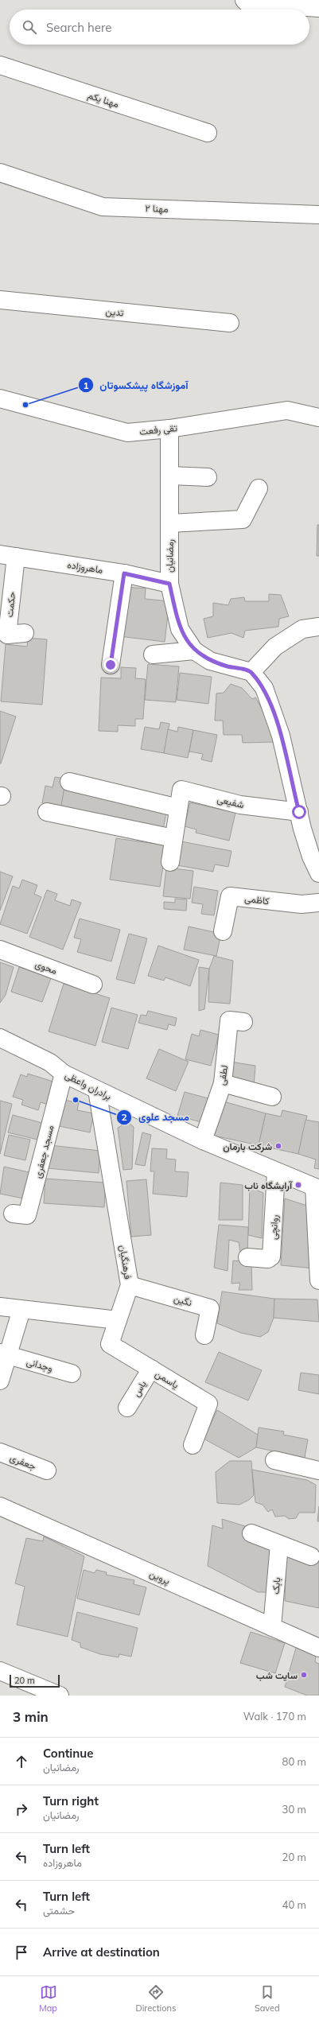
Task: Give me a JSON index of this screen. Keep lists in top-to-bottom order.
{
  "streets": {
    "street": [
      "مهنا یکم",
      "مهنا ۲",
      "تدین",
      "تقی رفعت",
      "رمضانیان",
      "ماهروزاده",
      "حکمت",
      "شفیعی",
      "کاظمی",
      "محوی",
      "لطفی",
      "برادران واعظی",
      "مسجد جعفری",
      "روانچی",
      "فرهنگیان",
      "نگین",
      "وجدانی",
      "یاسمن",
      "یاس",
      "جعفری",
      "پروین",
      "بابک"
    ]
  },
  "crossings": [
    ["تقی رفعت", "رمضانیان"],
    ["رمضانیان", "ماهروزاده"],
    ["ماهروزاده", "حکمت"],
    ["لطفی", "برادران واعظی"],
    ["برادران واعظی", "مسجد جعفری"],
    ["برادران واعظی", "روانچی"],
    ["برادران واعظی", "فرهنگیان"],
    ["فرهنگیان", "نگین"],
    ["فرهنگیان", "یاسمن"],
    ["یاسمن", "یاس"],
    ["پروین", "بابک"]
  ],
  "places": [
    "آموزشگاه پیشکسوتان",
    "مسجد علوی",
    "شرکت بارمان",
    "آرایشگاه ناب",
    "سایت شب"
  ],
  "scale_bar": "20 m",
  "page": {
    "search": "Search here",
    "scale": "20 m",
    "heading": ["3 min", "Walk · 170 m"],
    "list": [
      ["Continue", "رمضانیان", "80 m"],
      ["Turn right", "رمضانیان", "30 m"],
      ["Turn left", "ماهروزاده", "20 m"],
      ["Turn left", "حشمتی", "40 m"],
      "Arrive at destination"
    ],
    "nav": ["Map", "Directions", "Saved"]
  }
}
